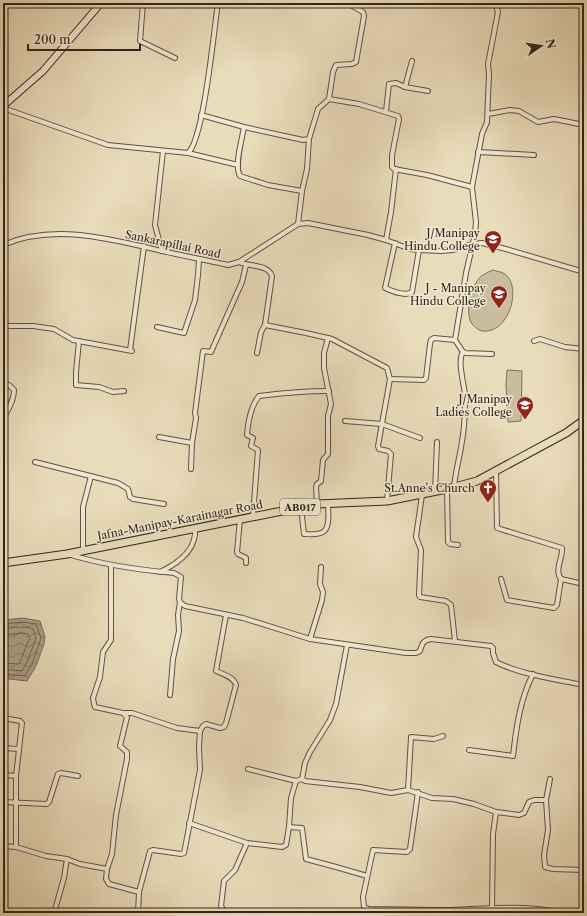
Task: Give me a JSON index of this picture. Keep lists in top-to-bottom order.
{
  "streets": {
    "main road": ["AB017", "Jafna-Manipay-Karainagar Road"],
    "street": ["Sankarapillai Road"]
  },
  "places": {
    "school or university": ["J/Manipay Hindu College", "J - Manipay Hindu College", "J/Manipay Ladies College"],
    "church": ["St.Anne's Church"]
  },
  "scale_bar": "200 m",
  "north": "right"
}
